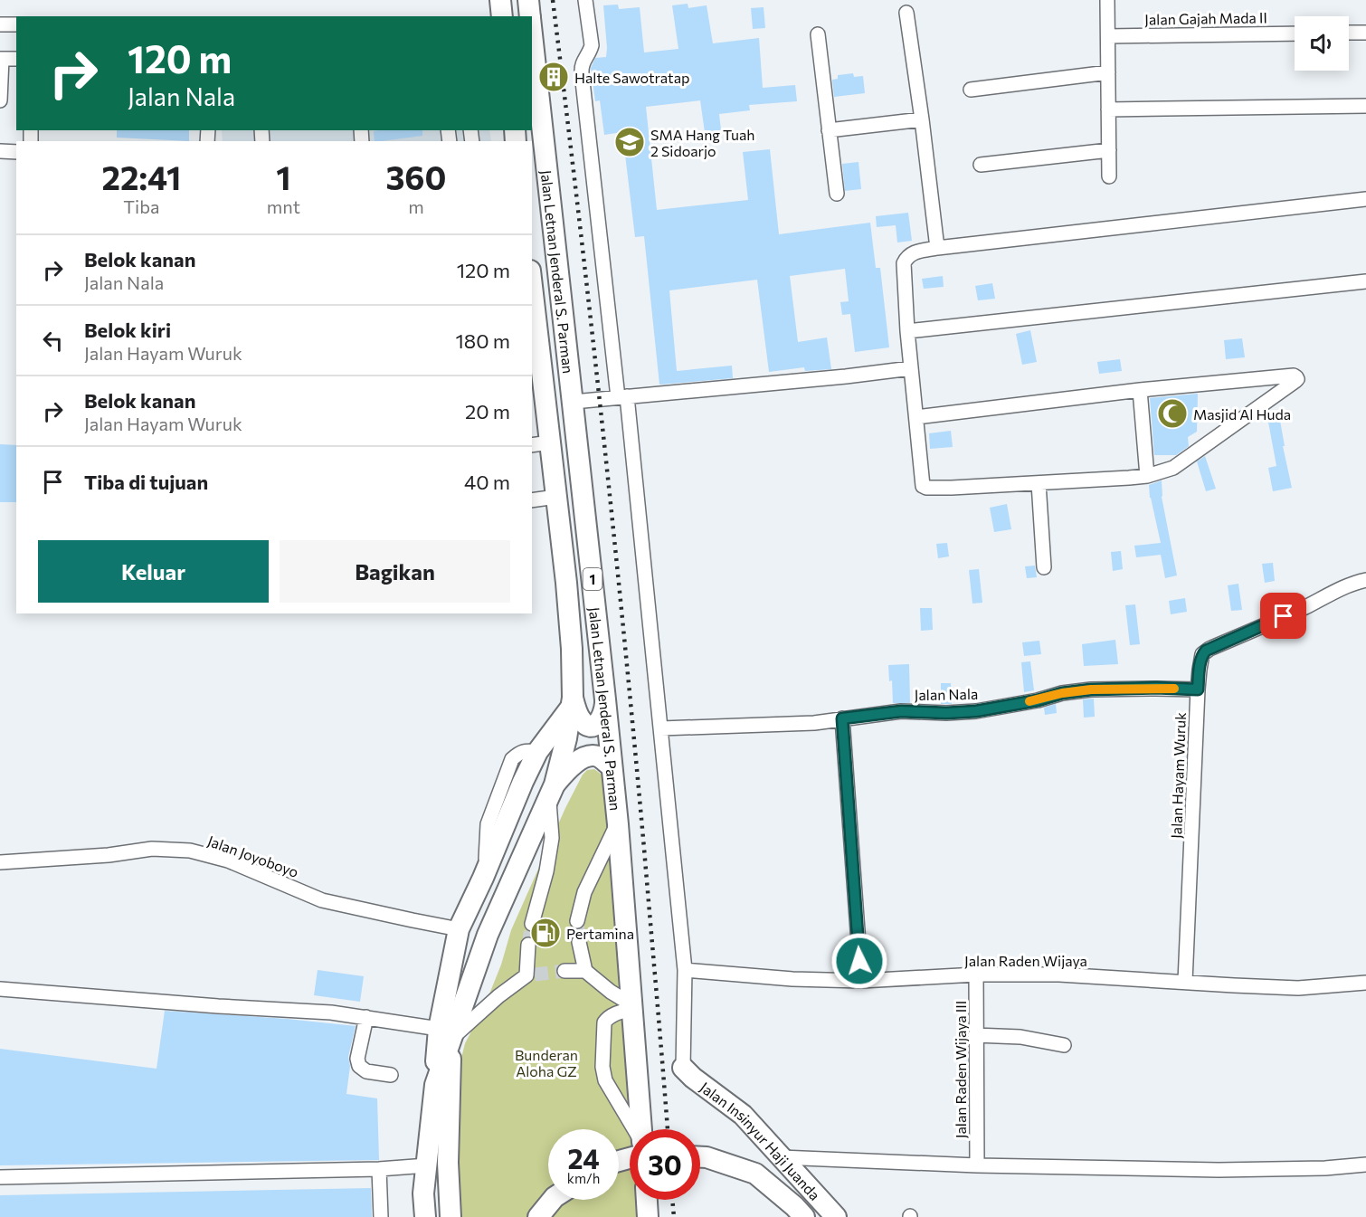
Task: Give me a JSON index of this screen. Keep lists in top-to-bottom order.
{
  "streets": {
    "highway": ["Jalan Letnan Jenderal S. Parman", "1", "Jalan Insinyur Haji Juanda"],
    "street": [
      "Jalan Gajah Mada II",
      "Jalan Nala",
      "Jalan Hayam Wuruk",
      "Jalan Joyoboyo",
      "Jalan Raden Wijaya",
      "Jalan Raden Wijaya III"
    ]
  },
  "crossings": [
    ["Jalan Nala", "Jalan Hayam Wuruk"],
    ["Jalan Hayam Wuruk", "Jalan Raden Wijaya"],
    ["Jalan Raden Wijaya", "Jalan Raden Wijaya III"]
  ],
  "parks": ["Bunderan Aloha GZ"],
  "places": {
    "building": ["Halte Sawotratap"],
    "school or university": ["SMA Hang Tuah 2 Sidoarjo"],
    "mosque": ["Masjid Al Huda"],
    "fuel station": ["Pertamina"]
  },
  "page": {
    "turn": ["120 m", "Jalan Nala"],
    "eta": [
      "22:41",
      "Tiba",
      "1",
      "mnt",
      "360",
      "m"
    ],
    "list": [
      {
        "name": "Belok kanan",
        "note": "Jalan Nala",
        "value": "120 m"
      },
      {
        "name": "Belok kiri",
        "note": "Jalan Hayam Wuruk",
        "value": "180 m"
      },
      {
        "name": "Belok kanan",
        "note": "Jalan Hayam Wuruk",
        "value": "20 m"
      },
      {
        "name": "Tiba di tujuan",
        "value": "40 m"
      }
    ],
    "buttons": ["Keluar", "Bagikan"],
    "speed": "24 km/h",
    "limit": "30"
  }
}
